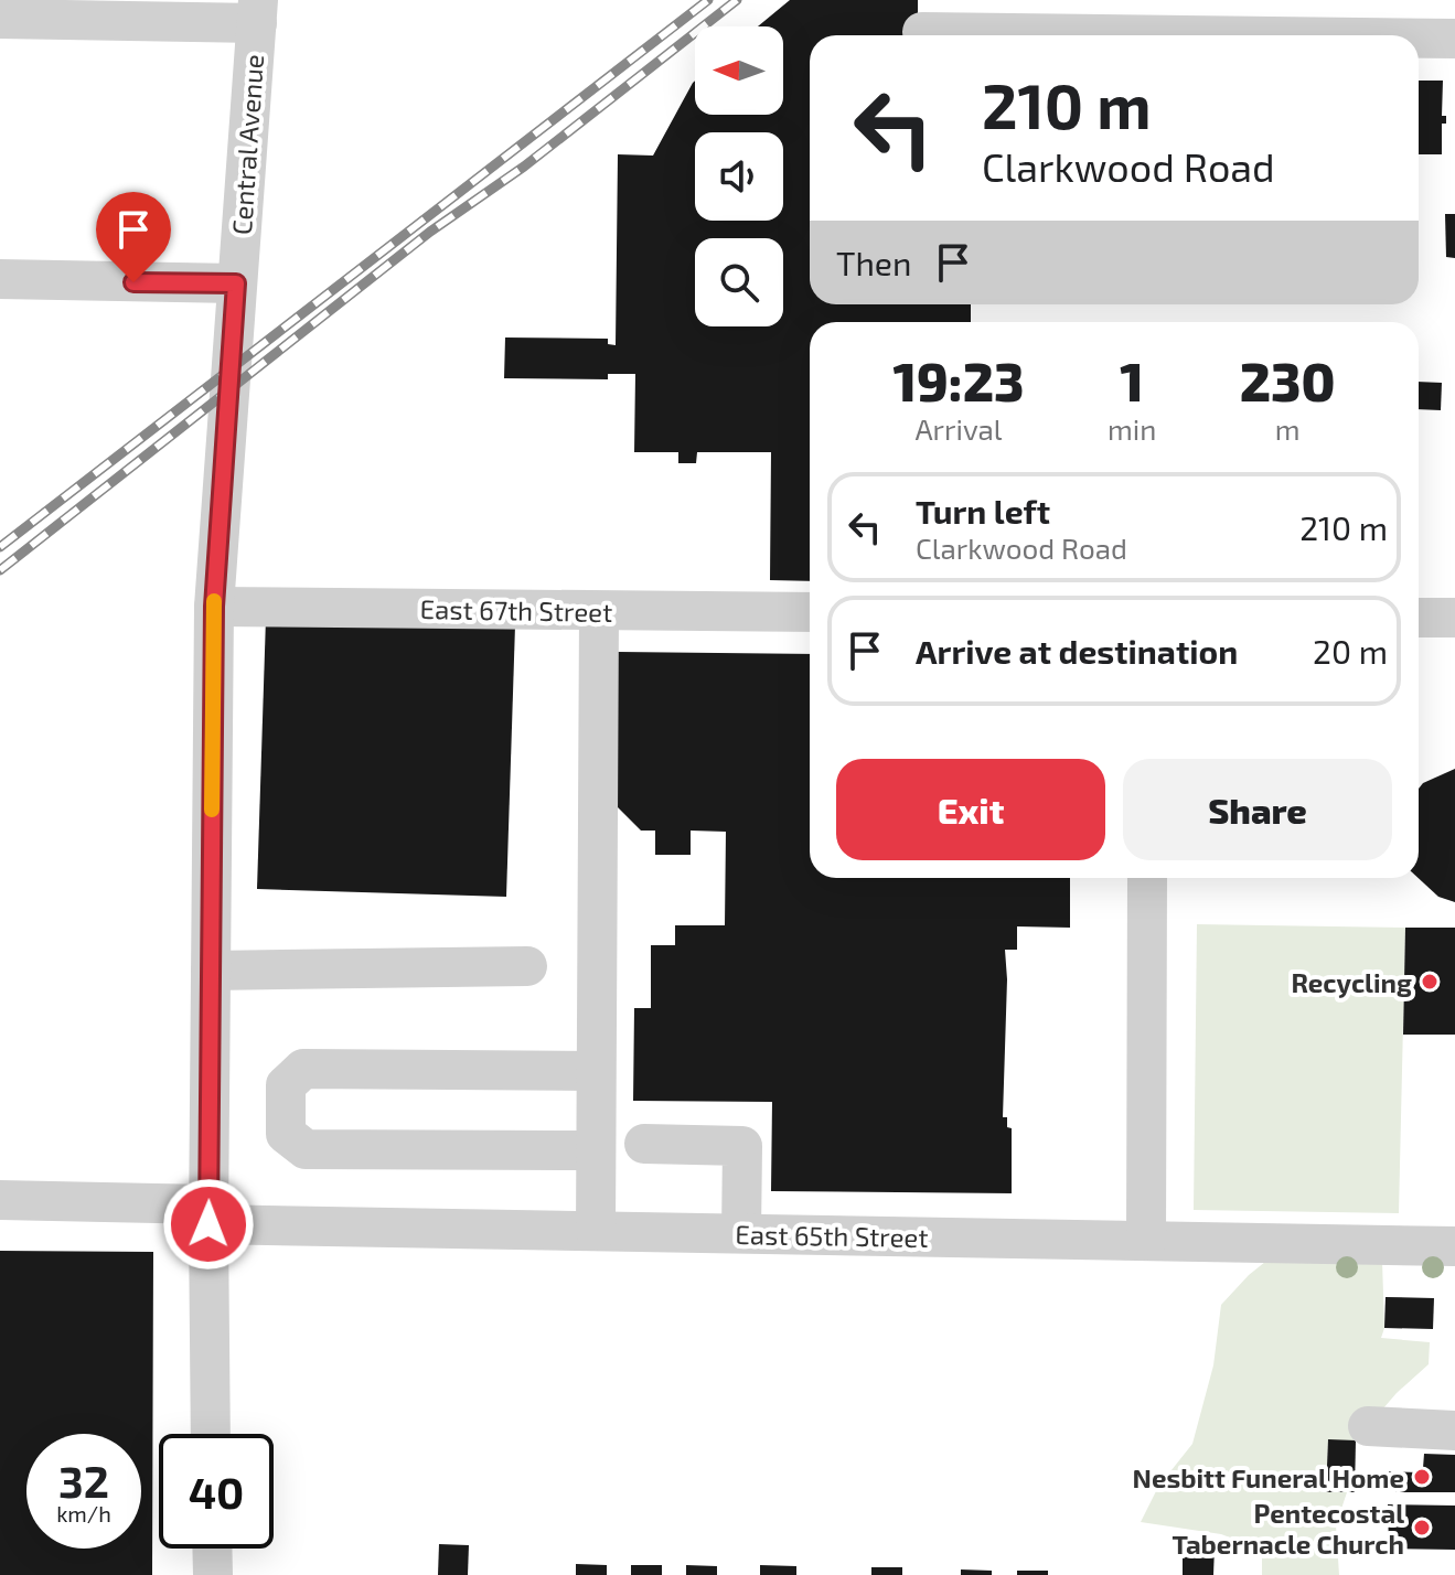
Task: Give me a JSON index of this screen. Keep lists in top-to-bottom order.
{
  "streets": {
    "street": ["Central Avenue", "East 67th Street", "East 65th Street"]
  },
  "crossings": [
    ["Central Avenue", "East 67th Street"],
    ["Central Avenue", "East 65th Street"]
  ],
  "places": ["Recycling", "Nesbitt Funeral Home", "Pentecostal Tabernacle Church"],
  "north": "left",
  "page": {
    "turn": ["210 m", "Clarkwood Road"],
    "then": "Then",
    "eta": [
      "19:23",
      "Arrival",
      "1",
      "min",
      "230",
      "m"
    ],
    "list": [
      {
        "name": "Turn left",
        "note": "Clarkwood Road",
        "value": "210 m"
      },
      {
        "name": "Arrive at destination",
        "value": "20 m"
      }
    ],
    "buttons": ["Exit", "Share"],
    "speed": "32 km/h",
    "limit": "40"
  }
}
